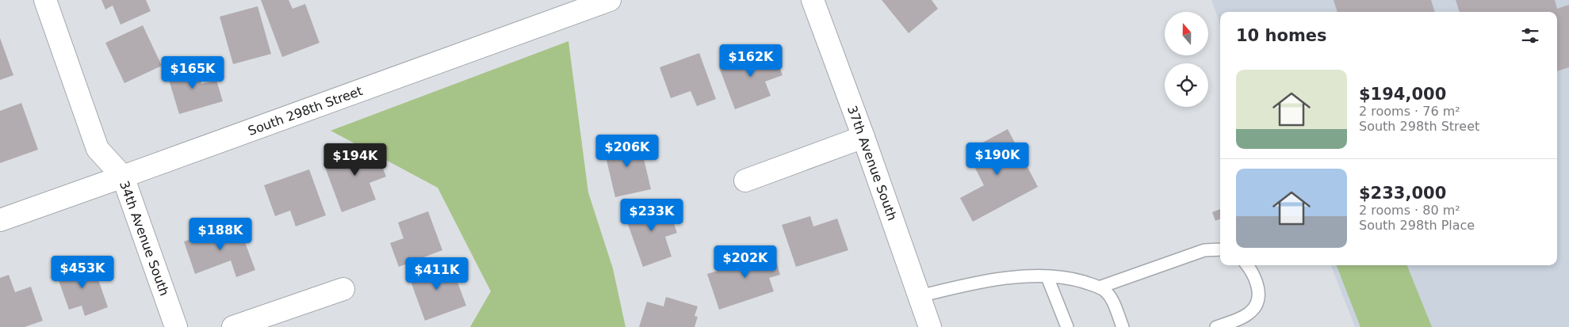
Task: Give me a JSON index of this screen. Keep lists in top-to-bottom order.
{
  "streets": {
    "street": ["South 298th Street", "37th Avenue South", "34th Avenue South"]
  },
  "crossings": [
    ["South 298th Street", "34th Avenue South"]
  ],
  "north": "top",
  "page": {
    "heading": "10 homes",
    "price": [
      "$162K",
      "$165K",
      "$206K",
      "$190K",
      "$194K",
      "$233K",
      "$188K",
      "$202K",
      "$453K",
      "$411K"
    ],
    "list": [
      {
        "name": "$194,000",
        "note": "2 rooms · 76 m² · South 298th Street"
      },
      {
        "name": "$233,000",
        "note": "2 rooms · 80 m² · South 298th Place"
      }
    ]
  }
}
